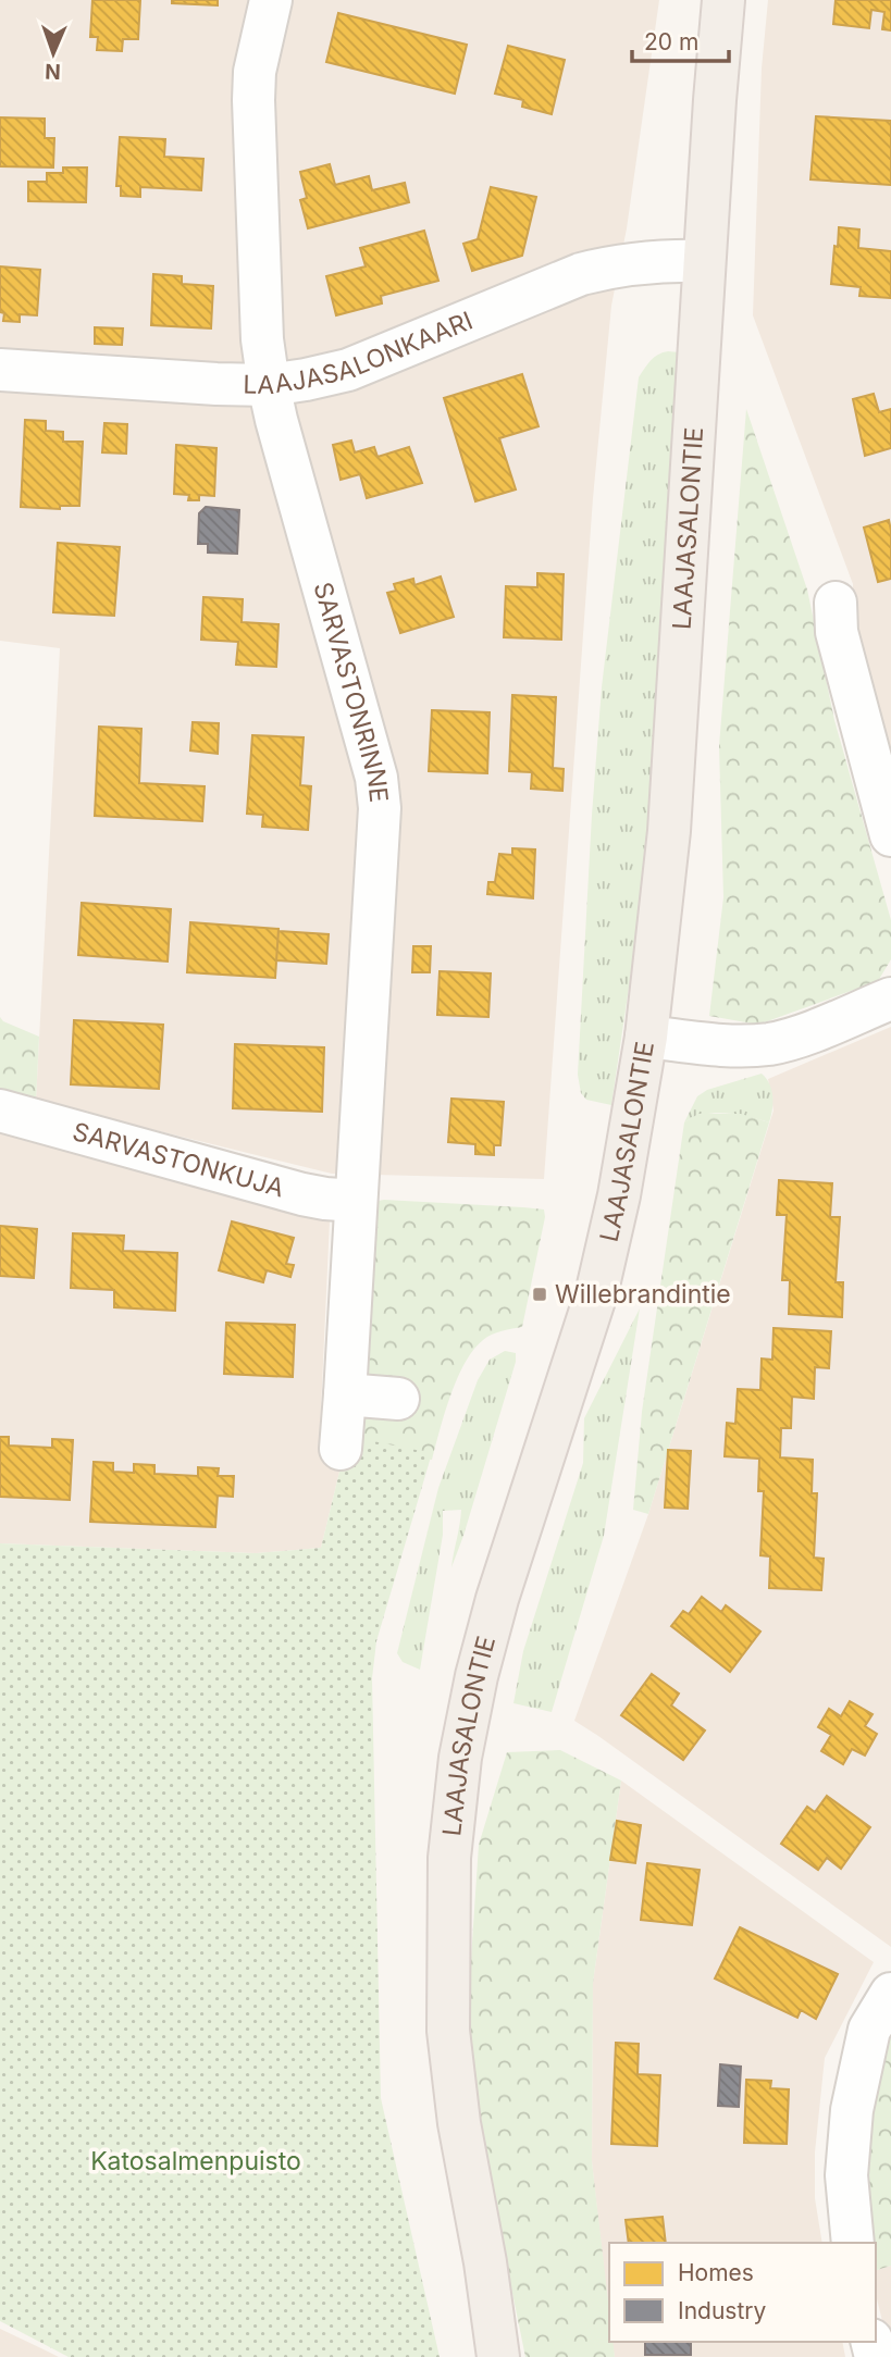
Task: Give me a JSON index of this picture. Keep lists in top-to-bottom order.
{
  "streets": {
    "main road": ["LAAJASALONTIE"],
    "street": ["LAAJASALONKAARI", "SARVASTONRINNE", "SARVASTONKUJA"]
  },
  "crossings": [
    ["LAAJASALONKAARI", "LAAJASALONTIE"],
    ["LAAJASALONKAARI", "SARVASTONRINNE"],
    ["SARVASTONRINNE", "SARVASTONKUJA"]
  ],
  "parks": ["Katosalmenpuisto"],
  "places": {
    "transit": ["Willebrandintie"]
  },
  "legend": ["Homes", "Industry"],
  "scale_bar": "20 m",
  "north": "bottom"
}
